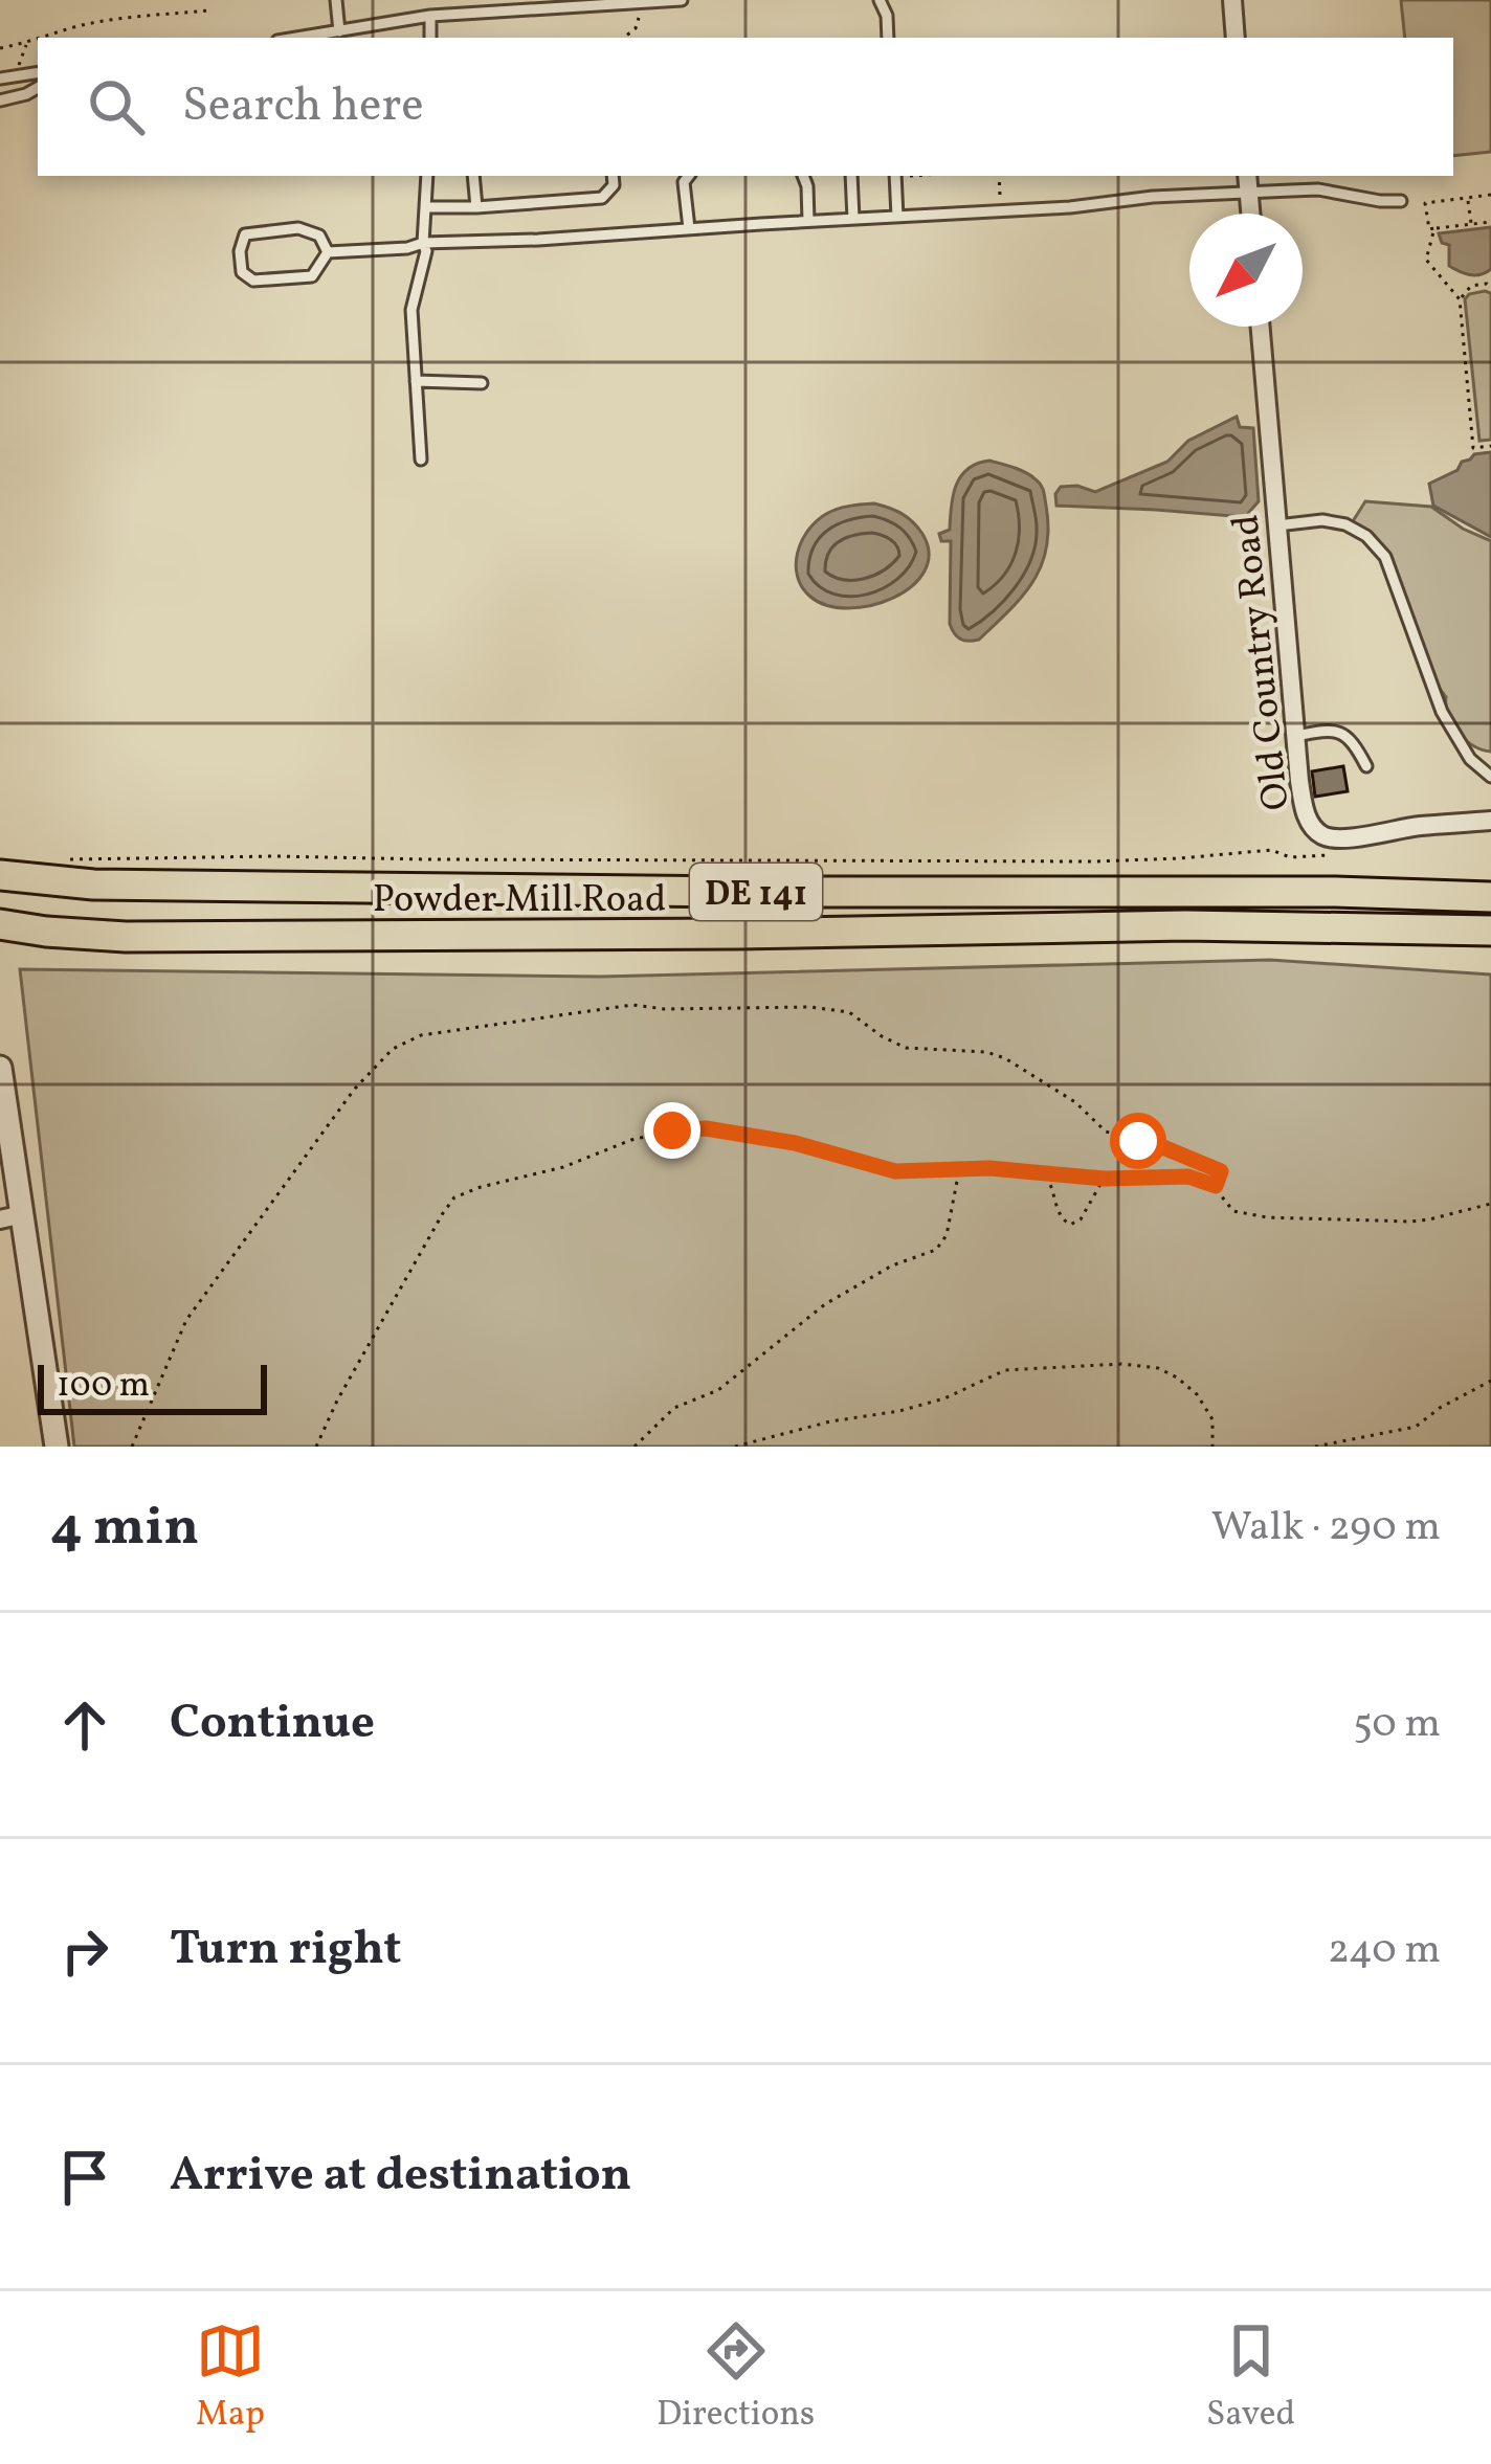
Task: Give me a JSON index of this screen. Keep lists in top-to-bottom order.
{
  "streets": {
    "highway": ["DE 141", "Powder Mill Road"],
    "street": ["Old Country Road"]
  },
  "scale_bar": "100 m",
  "north": "bottom left",
  "page": {
    "search": "Search here",
    "scale": "100 m",
    "heading": ["4 min", "Walk · 290 m"],
    "list": [
      ["Continue", "50 m"],
      ["Turn right", "240 m"],
      "Arrive at destination"
    ],
    "nav": ["Map", "Directions", "Saved"]
  }
}
